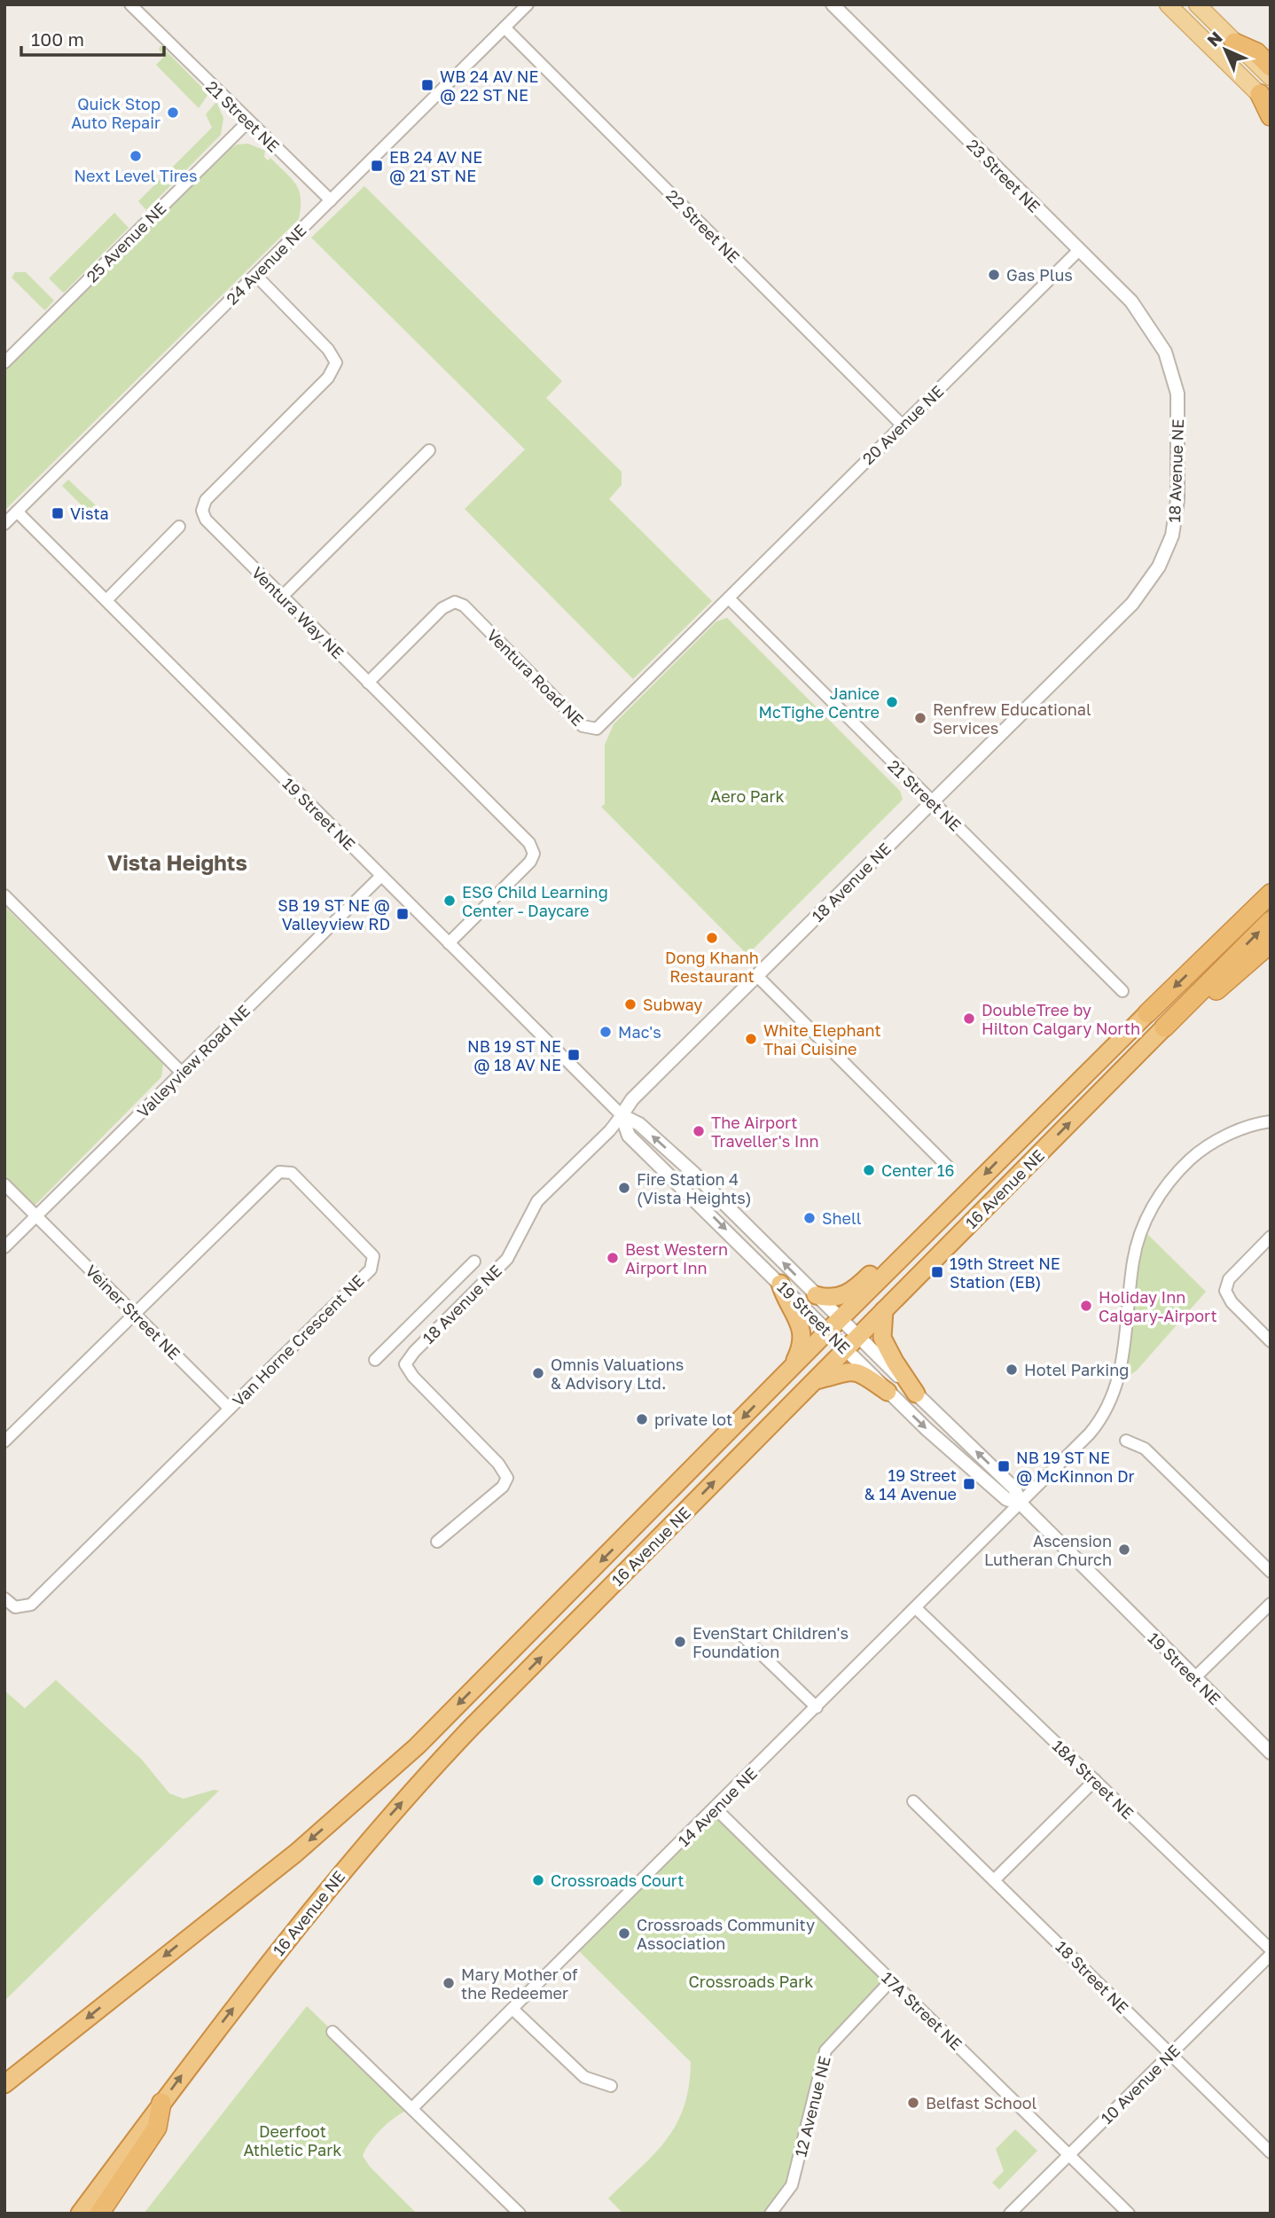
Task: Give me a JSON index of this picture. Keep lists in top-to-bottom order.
{
  "streets": {
    "highway": ["16 Avenue NE"],
    "street": [
      "21 Street NE",
      "23 Street NE",
      "22 Street NE",
      "25 Avenue NE",
      "24 Avenue NE",
      "20 Avenue NE",
      "18 Avenue NE",
      "Ventura Way NE",
      "Ventura Road NE",
      "19 Street NE",
      "Valleyview Road NE",
      "Veiner Street NE",
      "Van Horne Crescent NE",
      "18A Street NE",
      "14 Avenue NE",
      "18 Street NE",
      "17A Street NE",
      "10 Avenue NE",
      "12 Avenue NE"
    ]
  },
  "crossings": [
    ["21 Street NE", "25 Avenue NE"],
    ["21 Street NE", "24 Avenue NE"],
    ["21 Street NE", "20 Avenue NE"],
    ["21 Street NE", "18 Avenue NE"],
    ["21 Street NE", "Ventura Road NE"],
    ["23 Street NE", "20 Avenue NE"],
    ["23 Street NE", "18 Avenue NE"],
    ["22 Street NE", "24 Avenue NE"],
    ["22 Street NE", "20 Avenue NE"],
    ["24 Avenue NE", "Ventura Way NE"],
    ["24 Avenue NE", "19 Street NE"],
    ["20 Avenue NE", "Ventura Road NE"],
    ["18 Avenue NE", "19 Street NE"],
    ["Ventura Way NE", "Ventura Road NE"],
    ["Ventura Way NE", "19 Street NE"],
    ["19 Street NE", "Valleyview Road NE"],
    ["19 Street NE", "16 Avenue NE"],
    ["19 Street NE", "14 Avenue NE"],
    ["Valleyview Road NE", "Veiner Street NE"],
    ["Veiner Street NE", "Van Horne Crescent NE"],
    ["18A Street NE", "14 Avenue NE"],
    ["14 Avenue NE", "17A Street NE"],
    ["18 Street NE", "10 Avenue NE"],
    ["17A Street NE", "10 Avenue NE"],
    ["17A Street NE", "12 Avenue NE"]
  ],
  "districts": ["Vista Heights"],
  "parks": ["Aero Park", "Crossroads Park", "Deerfoot Athletic Park"],
  "places": {
    "transit": [
      "WB 24 AV NE @ 22 ST NE",
      "EB 24 AV NE @ 21 ST NE",
      "Vista",
      "SB 19 ST NE @ Valleyview RD",
      "NB 19 ST NE @ 18 AV NE",
      "19th Street NE Station (EB)",
      "NB 19 ST NE @ McKinnon Dr",
      "19 Street & 14 Avenue"
    ],
    "other": [
      "Quick Stop Auto Repair",
      "Next Level Tires",
      "Gas Plus",
      "Janice McTighe Centre",
      "Renfrew Educational Services",
      "ESG Child Learning Center - Daycare",
      "Dong Khanh Restaurant",
      "Subway",
      "DoubleTree by Hilton Calgary North",
      "Mac's",
      "White Elephant Thai Cuisine",
      "The Airport Traveller's Inn",
      "Center 16",
      "Fire Station 4 (Vista Heights)",
      "Shell",
      "Best Western Airport Inn",
      "Holiday Inn Calgary-Airport",
      "Hotel Parking",
      "Omnis Valuations & Advisory Ltd.",
      "private lot",
      "Ascension Lutheran Church",
      "EvenStart Children's Foundation",
      "Crossroads Court",
      "Crossroads Community Association",
      "Mary Mother of the Redeemer",
      "Belfast School"
    ]
  },
  "scale_bar": "100 m",
  "north": "top left"
}
